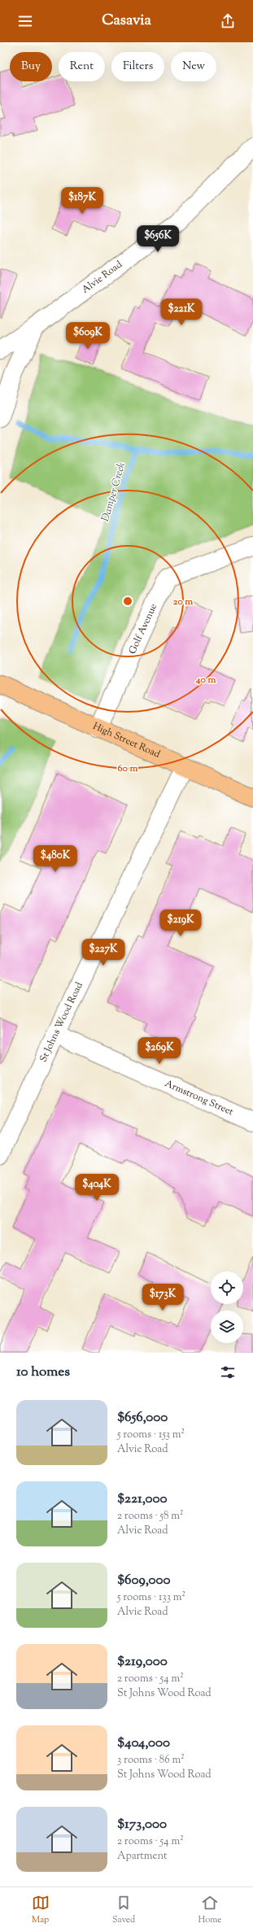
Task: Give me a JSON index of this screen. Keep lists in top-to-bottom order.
{
  "streets": {
    "main road": ["High Street Road"],
    "street": [
      "Alvie Road",
      "Golf Avenue",
      "St Johns Wood Road",
      "Armstrong Street"
    ]
  },
  "crossings": [
    ["Golf Avenue", "High Street Road"],
    ["High Street Road", "St Johns Wood Road"],
    ["St Johns Wood Road", "Armstrong Street"]
  ],
  "water": ["Damper Creek"],
  "page": {
    "header": "Casavia",
    "chip": [
      "Buy",
      "Rent",
      "Filters",
      "New"
    ],
    "price": [
      "$187K",
      "$656K",
      "$221K",
      "$609K",
      "$480K",
      "$219K",
      "$227K",
      "$269K",
      "$404K",
      "$173K"
    ],
    "heading": "10 homes",
    "list": [
      {
        "name": "$656,000",
        "note": "5 rooms · 153 m² · Alvie Road"
      },
      {
        "name": "$221,000",
        "note": "2 rooms · 58 m² · Alvie Road"
      },
      {
        "name": "$609,000",
        "note": "5 rooms · 133 m² · Alvie Road"
      },
      {
        "name": "$219,000",
        "note": "2 rooms · 54 m² · St Johns Wood Road"
      },
      {
        "name": "$404,000",
        "note": "3 rooms · 86 m² · St Johns Wood Road"
      },
      {
        "name": "$173,000",
        "note": "2 rooms · 54 m² · Apartment"
      }
    ],
    "tabs": ["Map", "Saved", "Home"]
  },
  "rings": ["20 m", "40 m", "60 m"]
}
